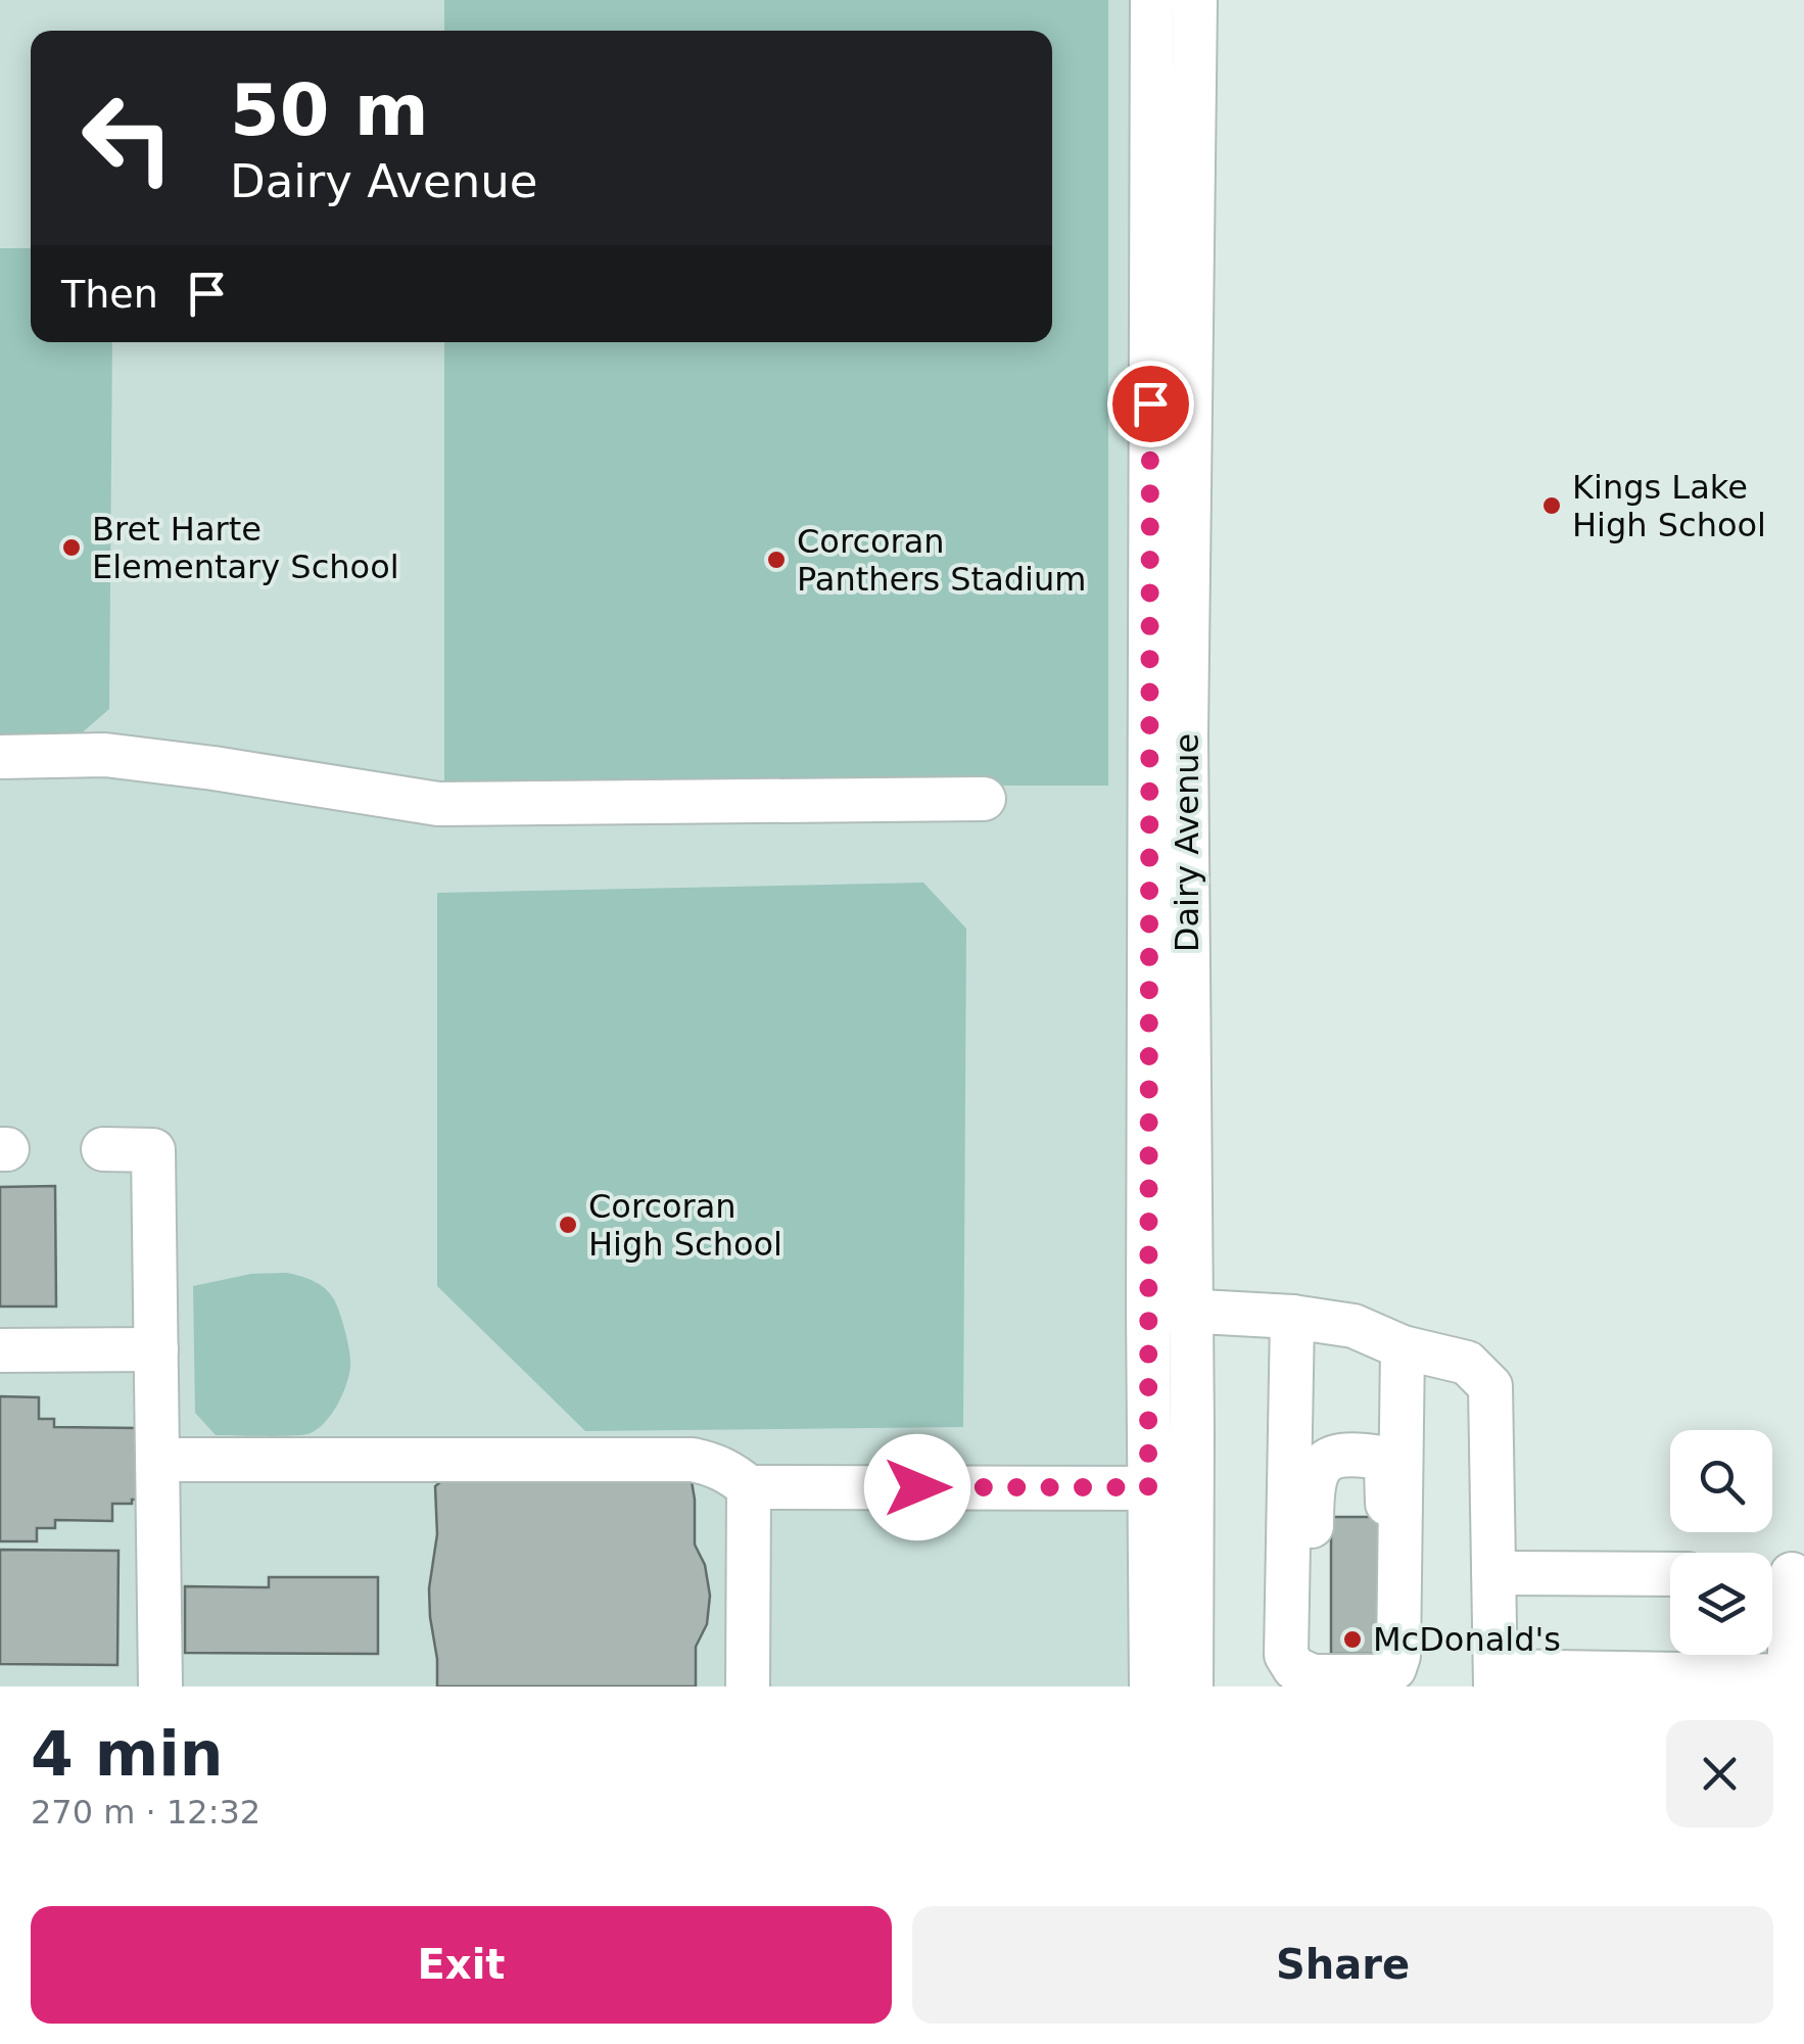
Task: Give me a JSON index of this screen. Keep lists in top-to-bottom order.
{
  "streets": {
    "street": ["Dairy Avenue"]
  },
  "places": [
    "Kings Lake High School",
    "Bret Harte Elementary School",
    "Corcoran Panthers Stadium",
    "Corcoran High School",
    "McDonald's"
  ],
  "page": {
    "turn": ["50 m", "Dairy Avenue"],
    "then": "Then",
    "heading": ["4 min", "270 m · 12:32"],
    "buttons": ["Exit", "Share"]
  }
}
